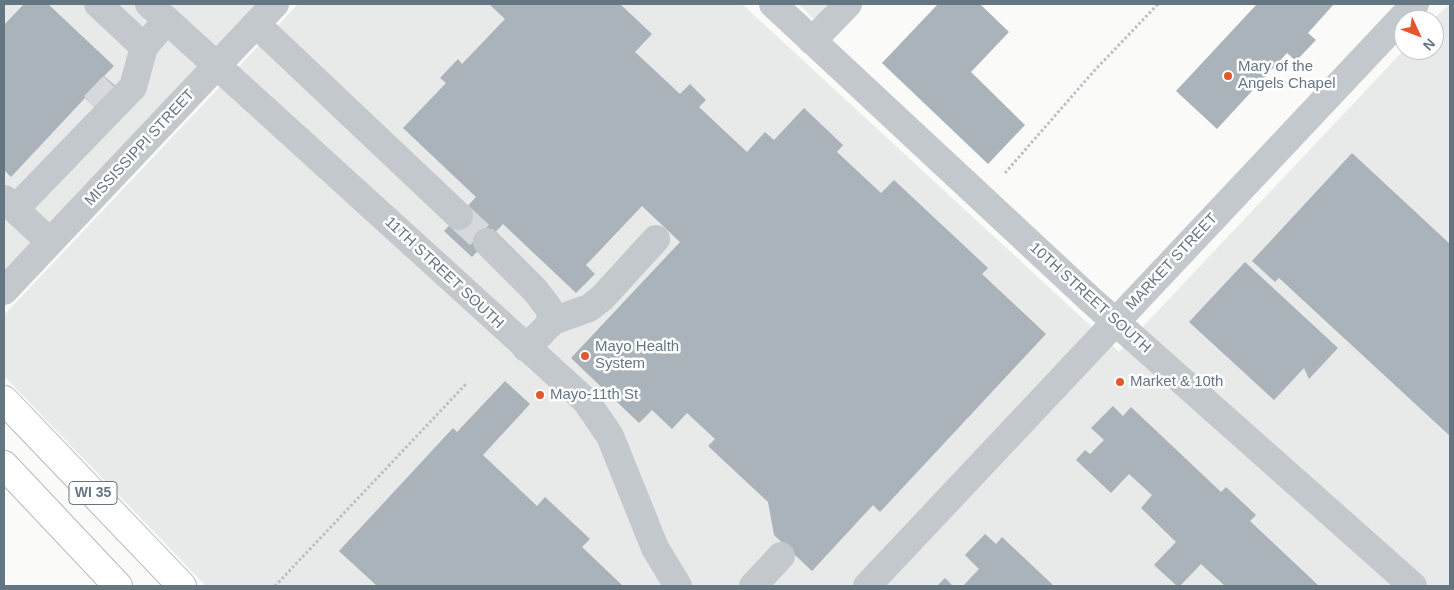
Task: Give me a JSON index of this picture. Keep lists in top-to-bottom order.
{
  "streets": {
    "main road": ["WI 35"],
    "street": [
      "MISSISSIPPI STREET",
      "MARKET STREET",
      "11TH STREET SOUTH",
      "10TH STREET SOUTH"
    ]
  },
  "crossings": [
    ["MISSISSIPPI STREET", "11TH STREET SOUTH"],
    ["MARKET STREET", "10TH STREET SOUTH"]
  ],
  "places": [
    "Mary of the Angels Chapel",
    "Mayo Health System",
    "Market & 10th",
    "Mayo-11th St"
  ],
  "north": "bottom right"
}
